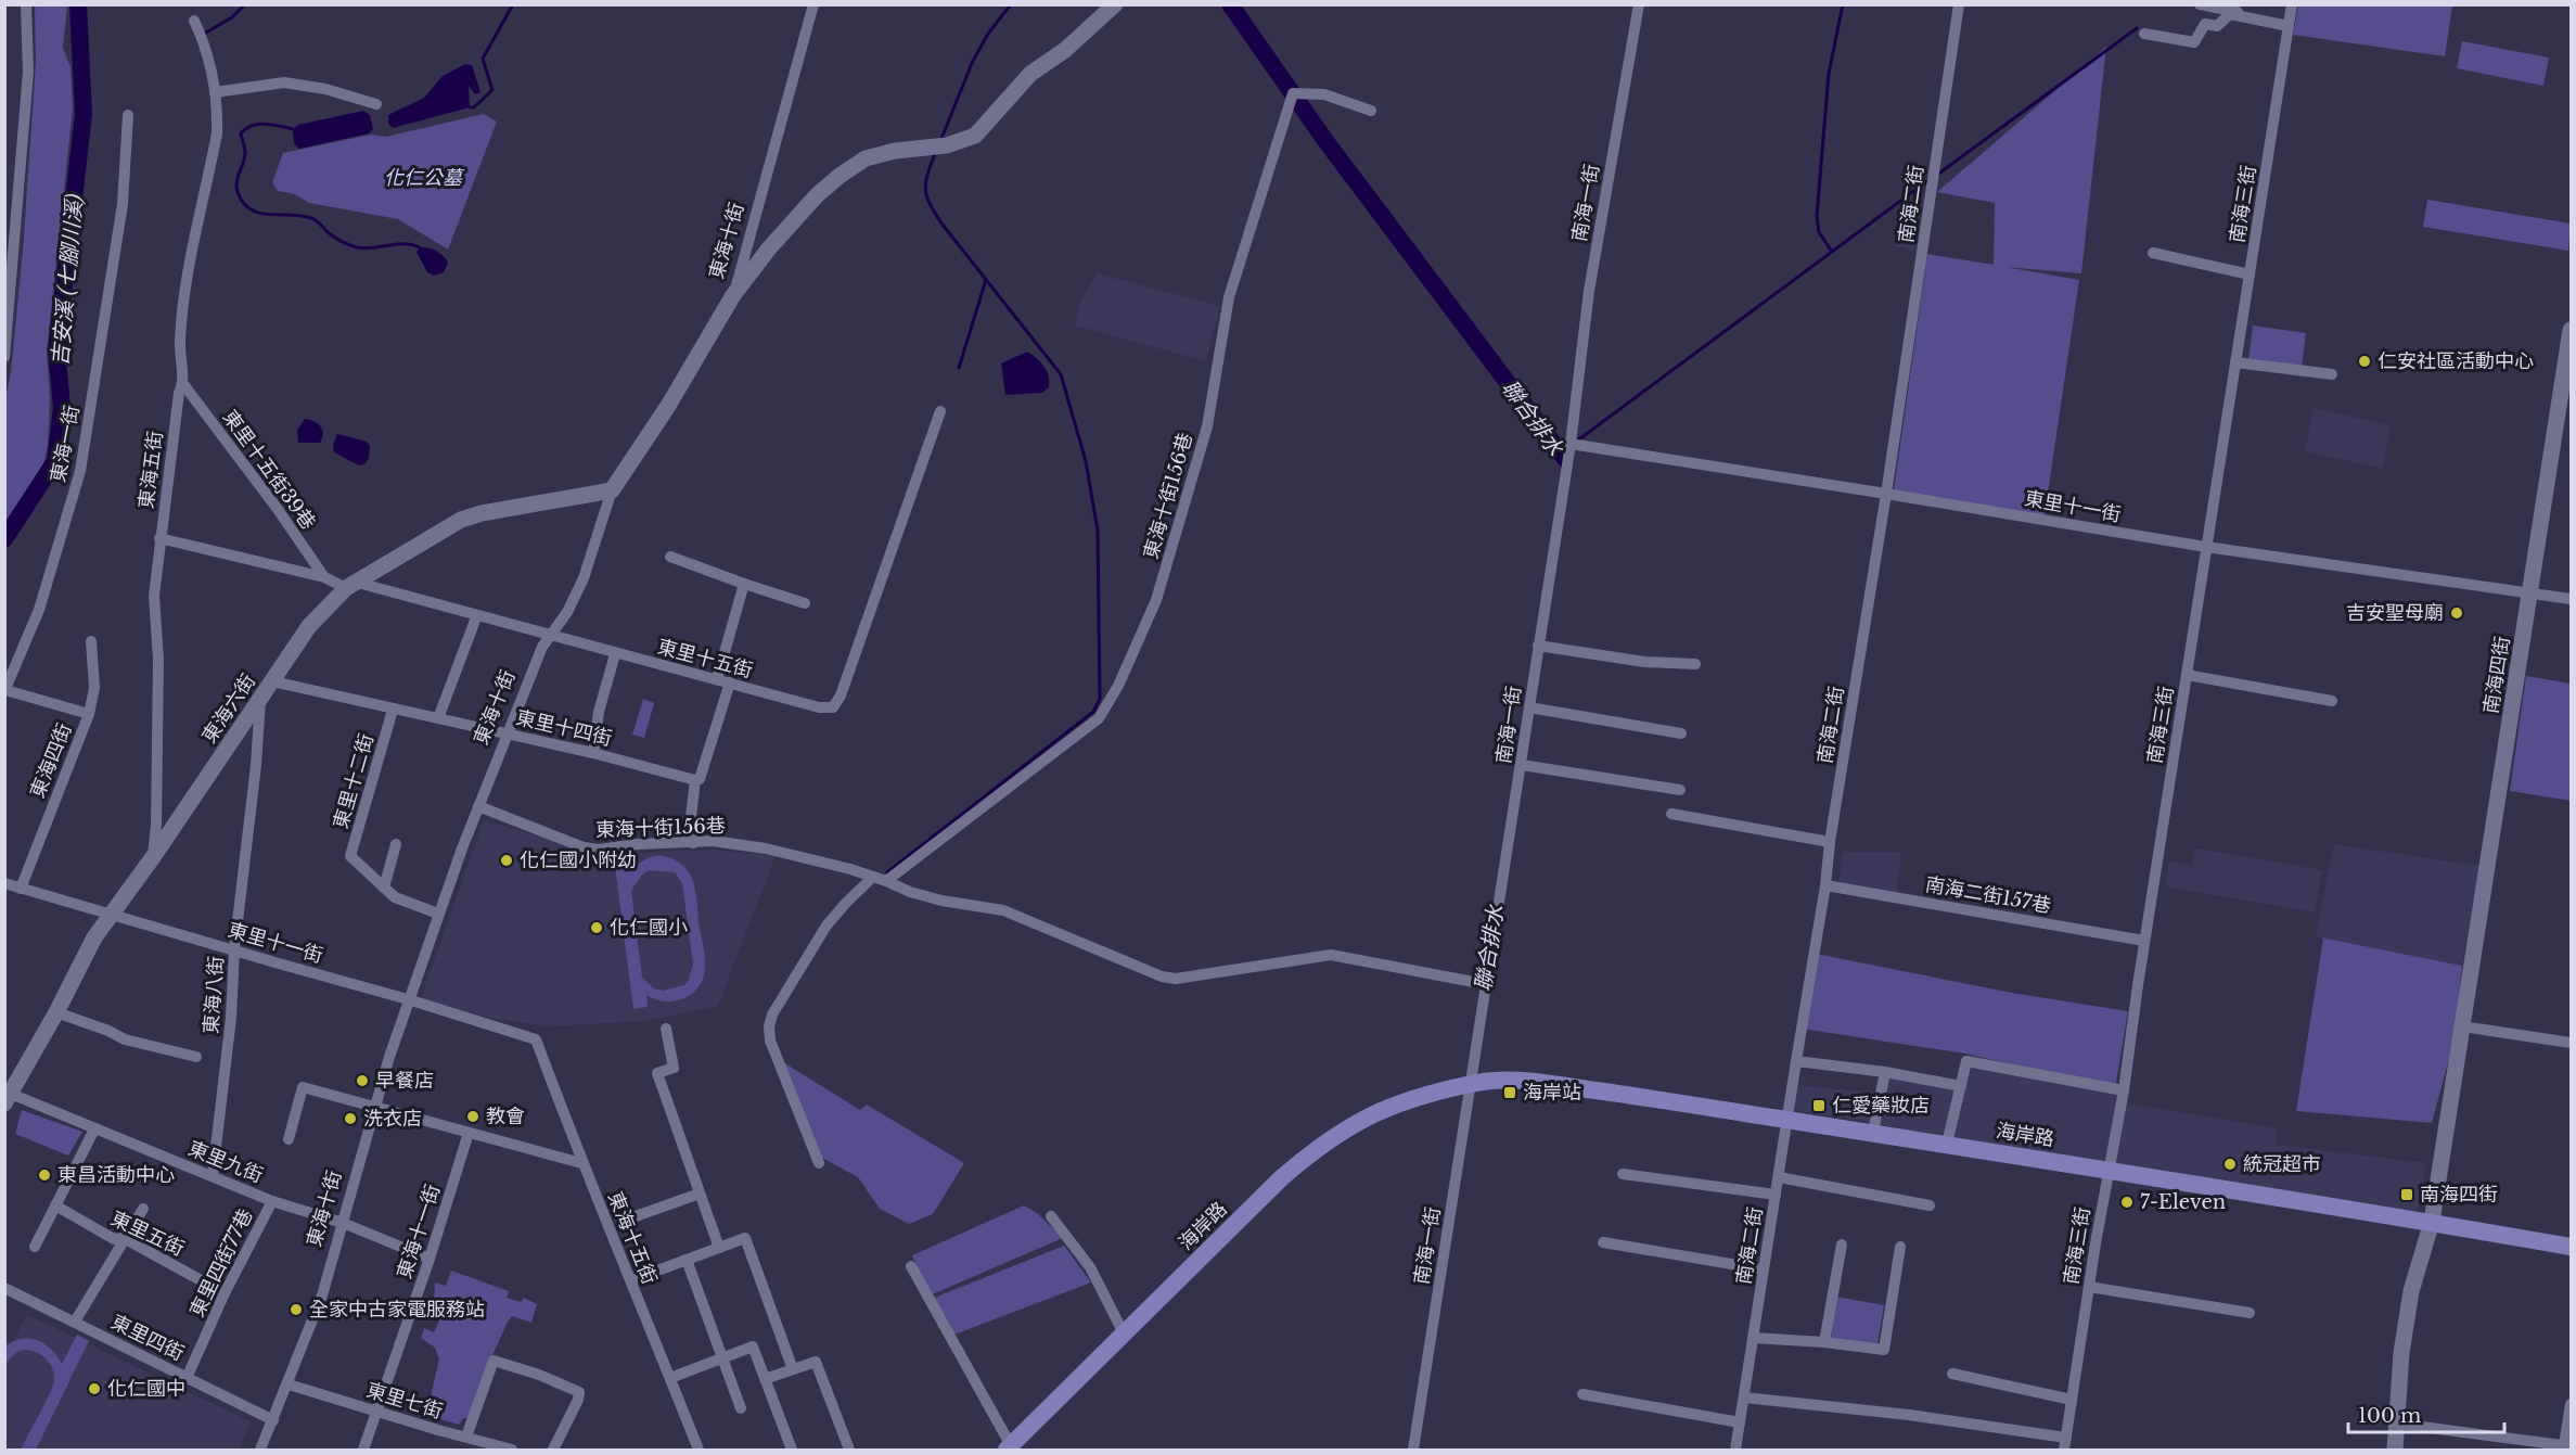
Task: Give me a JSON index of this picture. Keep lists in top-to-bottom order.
{
  "streets": {
    "main road": ["海岸路"],
    "street": [
      "南海一街",
      "南海二街",
      "南海三街",
      "東海十街",
      "東海一街",
      "東海五街",
      "東里十五街39巷",
      "東海十街156巷",
      "東里十一街",
      "東里十五街",
      "南海四街",
      "東海六街",
      "東里十四街",
      "東海四街",
      "東里十二街",
      "南海二街157巷",
      "東海八街",
      "東里九街",
      "東海十一街",
      "東里五街",
      "東海十五街",
      "東里四街77巷",
      "東里四街",
      "東里七街"
    ]
  },
  "crossings": [
    ["南海一街", "東海十街156巷"],
    ["南海一街", "東里十一街"],
    ["南海一街", "海岸路"],
    ["南海二街", "東里十一街"],
    ["南海二街", "南海二街157巷"],
    ["南海二街", "海岸路"],
    ["南海三街", "東里十一街"],
    ["南海三街", "南海二街157巷"],
    ["南海三街", "海岸路"],
    ["東海十街", "東海十街156巷"],
    ["東海十街", "東里十一街"],
    ["東海十街", "東里十五街"],
    ["東海十街", "東海六街"],
    ["東海十街", "東里十四街"],
    ["東海十街", "東里十二街"],
    ["東海十街", "東里九街"],
    ["東海十街", "東里四街"],
    ["東海十街", "東里七街"],
    ["東海五街", "東里十五街39巷"],
    ["東海五街", "東里十五街"],
    ["東海五街", "東海六街"],
    ["東里十五街39巷", "東里十五街"],
    ["東里十一街", "南海四街"],
    ["東里十一街", "東海六街"],
    ["東里十一街", "東海四街"],
    ["東里十一街", "東海八街"],
    ["東里十一街", "東海十五街"],
    ["東里十五街", "東海六街"],
    ["南海四街", "海岸路"],
    ["東海六街", "東里十四街"],
    ["東海六街", "東海八街"],
    ["東海六街", "東里九街"],
    ["東里十四街", "東里十二街"],
    ["東海八街", "東里九街"],
    ["東里九街", "東海十一街"],
    ["東里九街", "東里四街77巷"],
    ["東海十一街", "東里七街"],
    ["東里五街", "東里四街77巷"],
    ["東里四街77巷", "東里四街"]
  ],
  "water": ["吉安溪 (七腳川溪)", "聯合排水"],
  "parks": ["化仁公墓"],
  "places": {
    "other": [
      "仁安社區活動中心",
      "吉安聖母廟",
      "化仁國小附幼",
      "化仁國小",
      "早餐店",
      "教會",
      "洗衣店",
      "統冠超市",
      "東昌活動中心",
      "7-Eleven",
      "全家中古家電服務站",
      "化仁國中"
    ],
    "transit": ["海岸站", "仁愛藥妝店", "南海四街"]
  },
  "scale_bar": "100 m"
}
